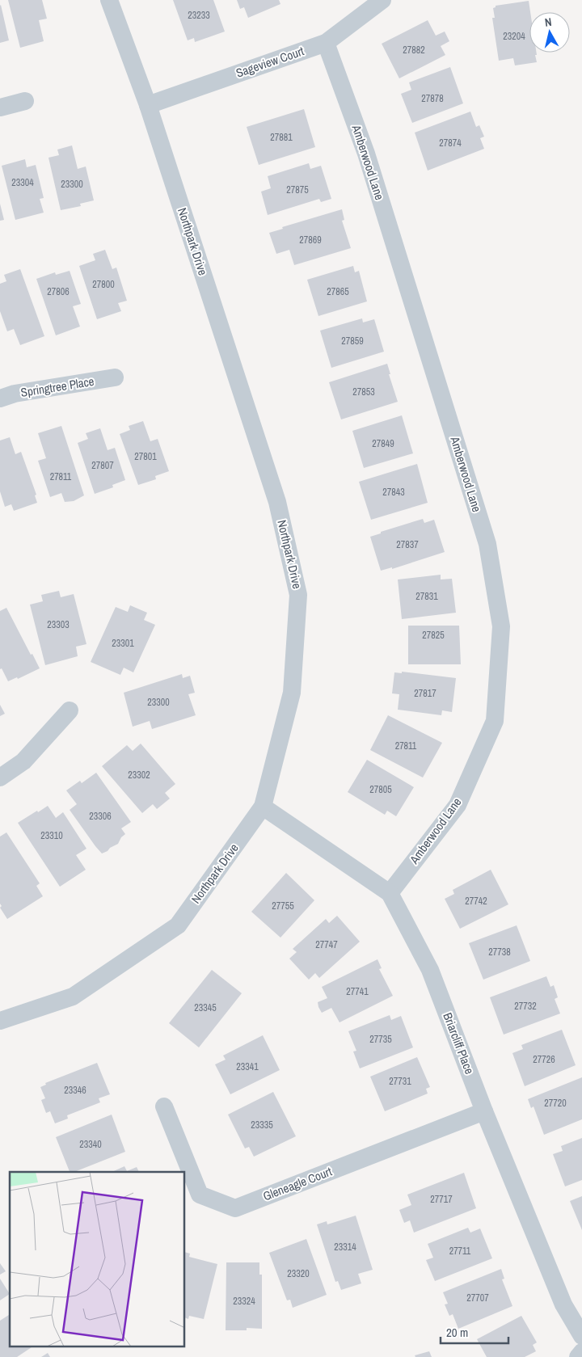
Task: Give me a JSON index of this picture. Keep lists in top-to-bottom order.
{
  "streets": {
    "street": [
      "Sageview Court",
      "Amberwood Lane",
      "Northpark Drive",
      "Springtree Place",
      "Briarcliff Place",
      "Gleneagle Court"
    ]
  },
  "crossings": [
    ["Sageview Court", "Amberwood Lane"],
    ["Sageview Court", "Northpark Drive"],
    ["Amberwood Lane", "Briarcliff Place"],
    ["Northpark Drive", "Briarcliff Place"],
    ["Briarcliff Place", "Gleneagle Court"]
  ],
  "house_numbers": [
    "23233",
    "23204",
    "27882",
    "27878",
    "27881",
    "27874",
    "23304",
    "23300",
    "27875",
    "27869",
    "27800",
    "27806",
    "27865",
    "27859",
    "27853",
    "27849",
    "27801",
    "27807",
    "27811",
    "27843",
    "27837",
    "27831",
    "23303",
    "27825",
    "23301",
    "27817",
    "23300",
    "27811",
    "23302",
    "27805",
    "23306",
    "23310",
    "27742",
    "27755",
    "27747",
    "27738",
    "27741",
    "27732",
    "23345",
    "27735",
    "27726",
    "23341",
    "27731",
    "23346",
    "27720",
    "23335",
    "23340",
    "27717",
    "23314",
    "27711",
    "23320",
    "27707",
    "23324"
  ],
  "scale_bar": "20 m",
  "north": "top"
}
